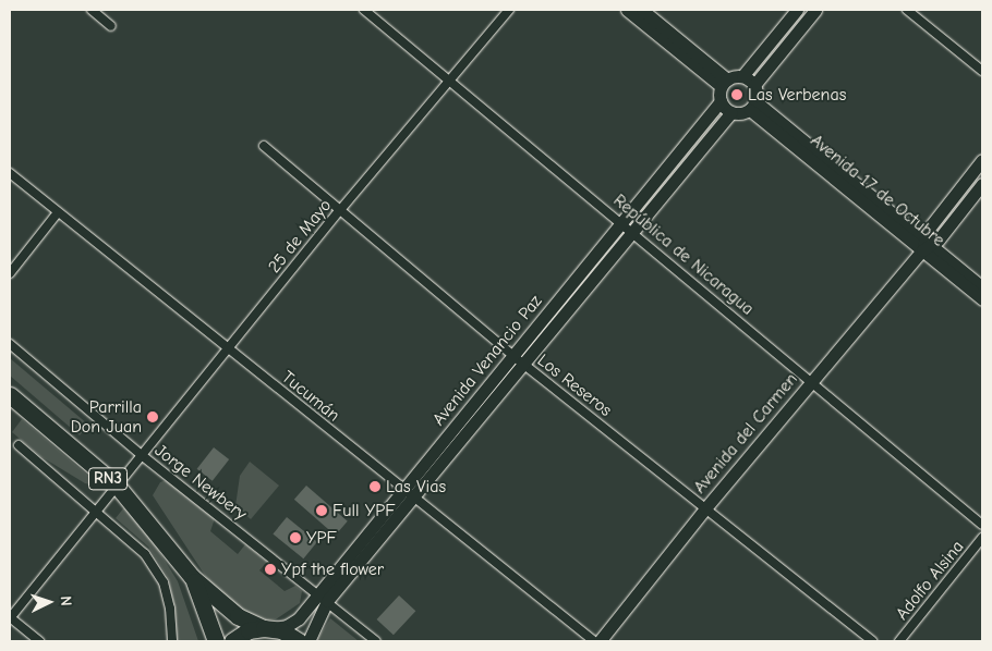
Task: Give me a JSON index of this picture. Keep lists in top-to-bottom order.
{
  "streets": {
    "highway": ["RN3"],
    "main road": ["Avenida 17 de Octubre", "Avenida Venancio Paz", "Avenida del Carmen"],
    "street": [
      "25 de Mayo",
      "República de Nicaragua",
      "Los Reseros",
      "Tucumán",
      "Jorge Newbery",
      "Adolfo Alsina"
    ]
  },
  "crossings": [
    ["Avenida 17 de Octubre", "Avenida Venancio Paz"],
    ["Avenida 17 de Octubre", "Avenida del Carmen"],
    ["25 de Mayo", "República de Nicaragua"],
    ["25 de Mayo", "Los Reseros"],
    ["25 de Mayo", "Tucumán"],
    ["25 de Mayo", "RN3"],
    ["25 de Mayo", "Jorge Newbery"],
    ["República de Nicaragua", "Avenida Venancio Paz"],
    ["República de Nicaragua", "Avenida del Carmen"],
    ["Avenida Venancio Paz", "Los Reseros"],
    ["Avenida Venancio Paz", "Tucumán"],
    ["Avenida Venancio Paz", "RN3"],
    ["Avenida Venancio Paz", "Jorge Newbery"],
    ["Los Reseros", "Avenida del Carmen"]
  ],
  "places": [
    "Las Verbenas",
    "Parrilla Don Juan",
    "Las Vias",
    "Full YPF",
    "YPF",
    "Ypf the flower"
  ],
  "north": "right"
}
